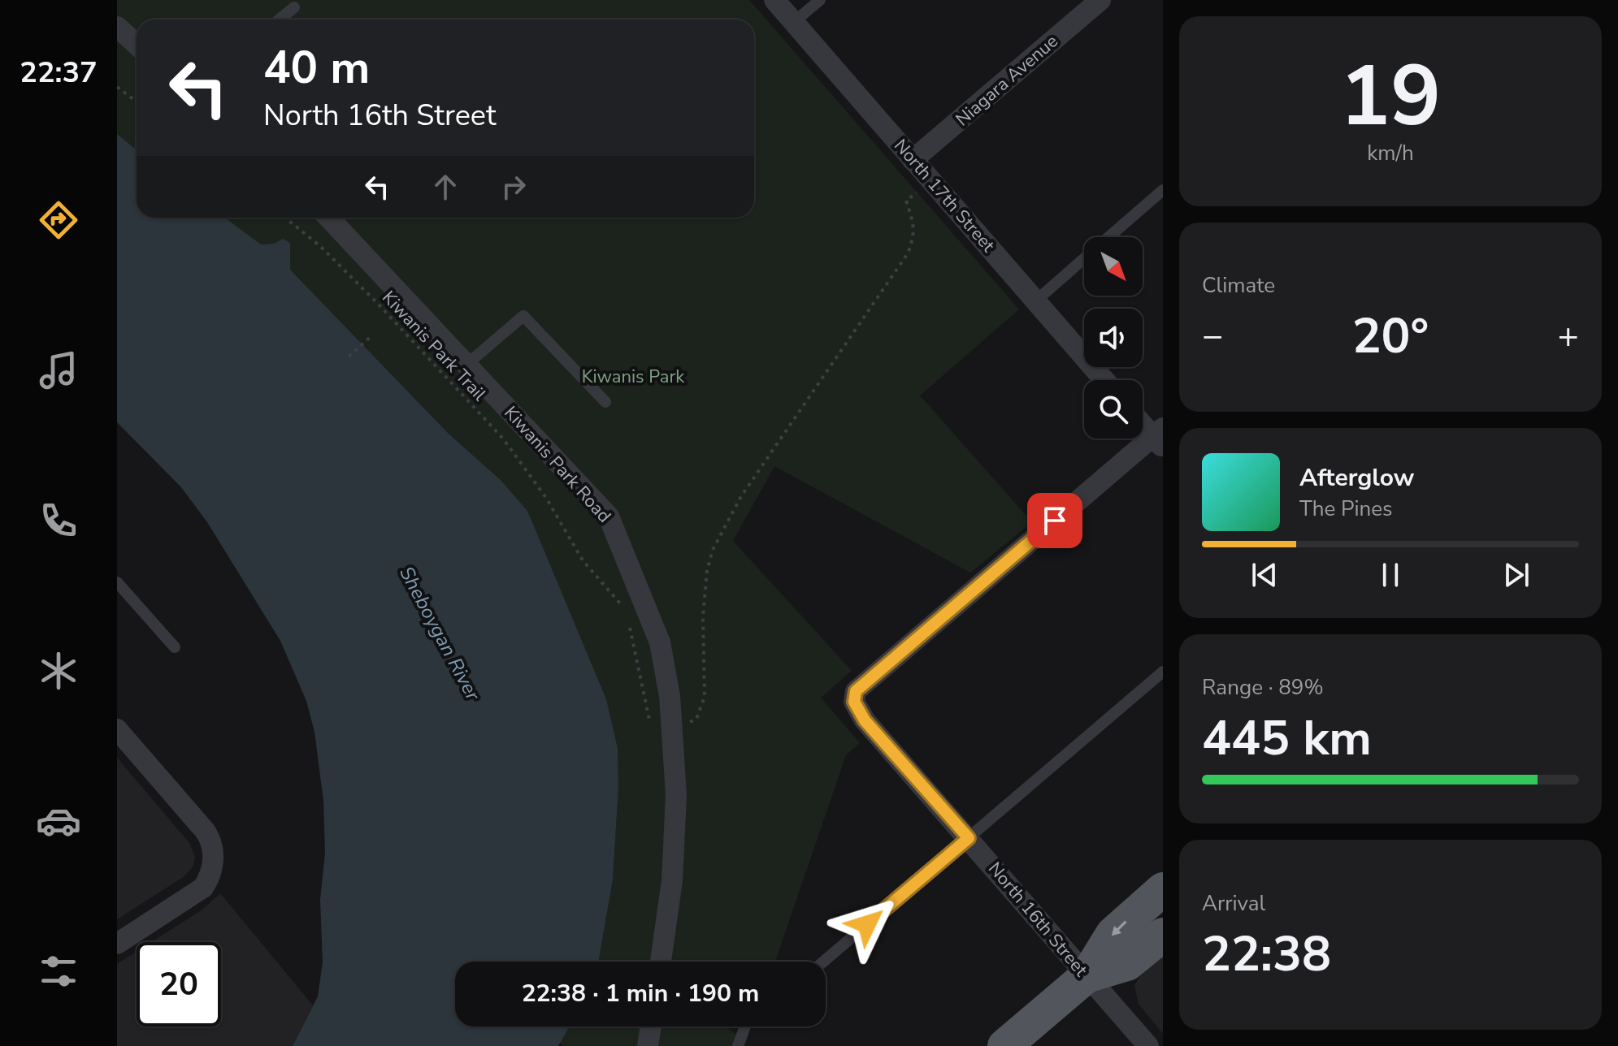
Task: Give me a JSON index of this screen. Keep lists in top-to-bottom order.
{
  "streets": {
    "street": [
      "Niagara Avenue",
      "North 17th Street",
      "Kiwanis Park Road",
      "North 16th Street"
    ],
    "path": ["Kiwanis Park Trail"]
  },
  "crossings": [
    ["Niagara Avenue", "North 17th Street"]
  ],
  "water": ["Sheboygan River"],
  "parks": ["Kiwanis Park"],
  "north": "bottom right",
  "page": {
    "tabs": "22:37",
    "tile": [
      ["19", "km/h"],
      "Climate",
      ["Range · 89%", "445 km"],
      ["Arrival", "22:38"]
    ],
    "turn": ["40 m", "North 16th Street"],
    "heat": ["−", "20°", "+"],
    "song": ["Afterglow", "The Pines"],
    "limit": "20",
    "trip": "22:38 · 1 min · 190 m"
  }
}
